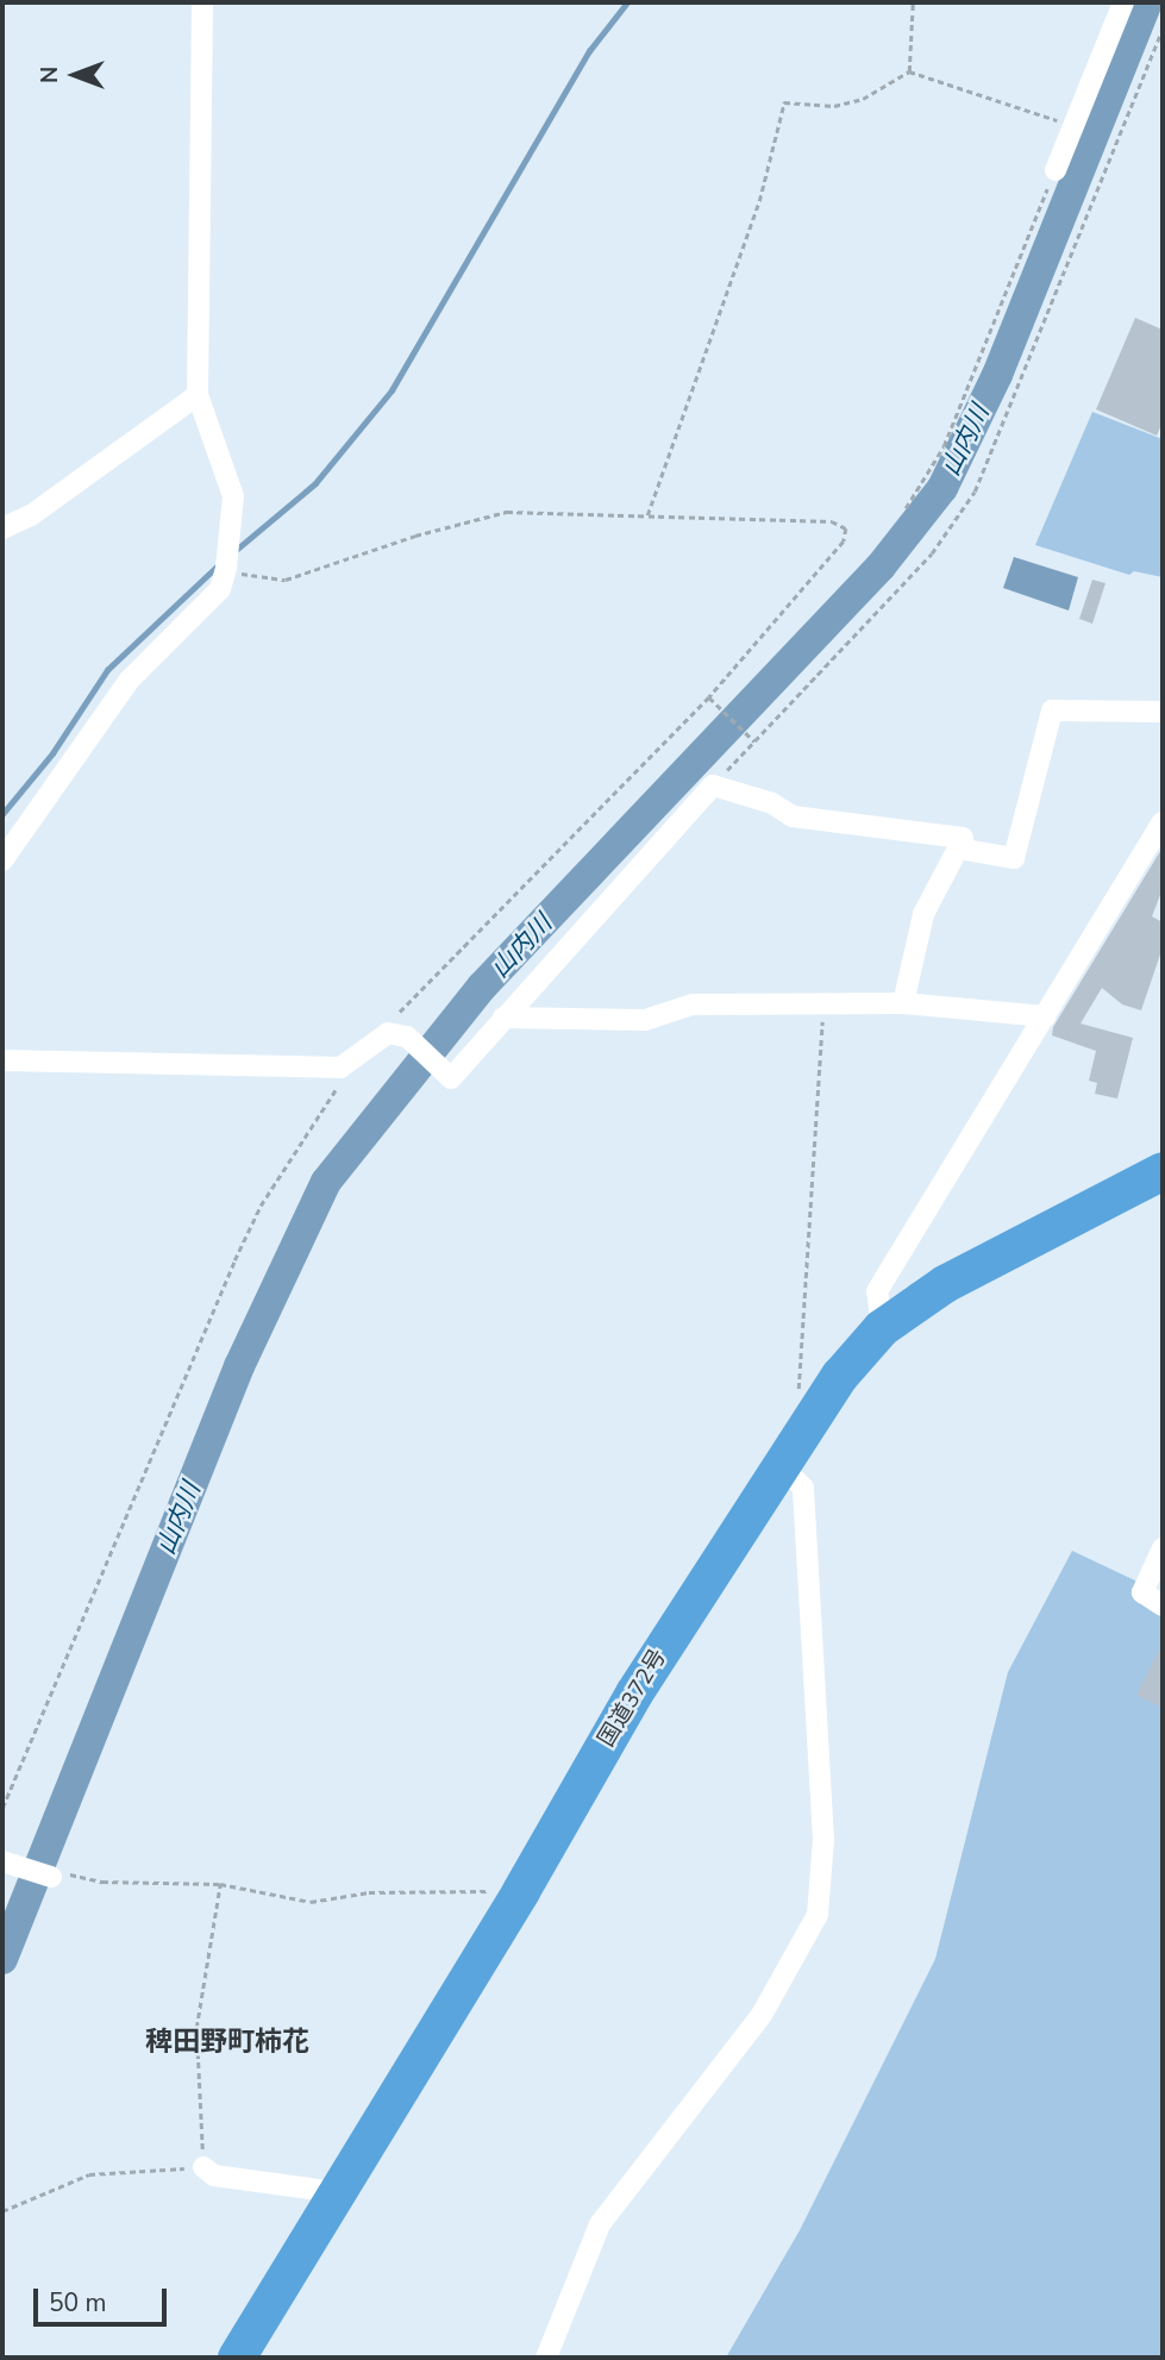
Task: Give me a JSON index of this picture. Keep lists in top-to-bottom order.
{
  "streets": {
    "highway": ["国道372号"]
  },
  "districts": ["稗田野町柿花"],
  "water": ["山内川"],
  "scale_bar": "50 m",
  "north": "left"
}
